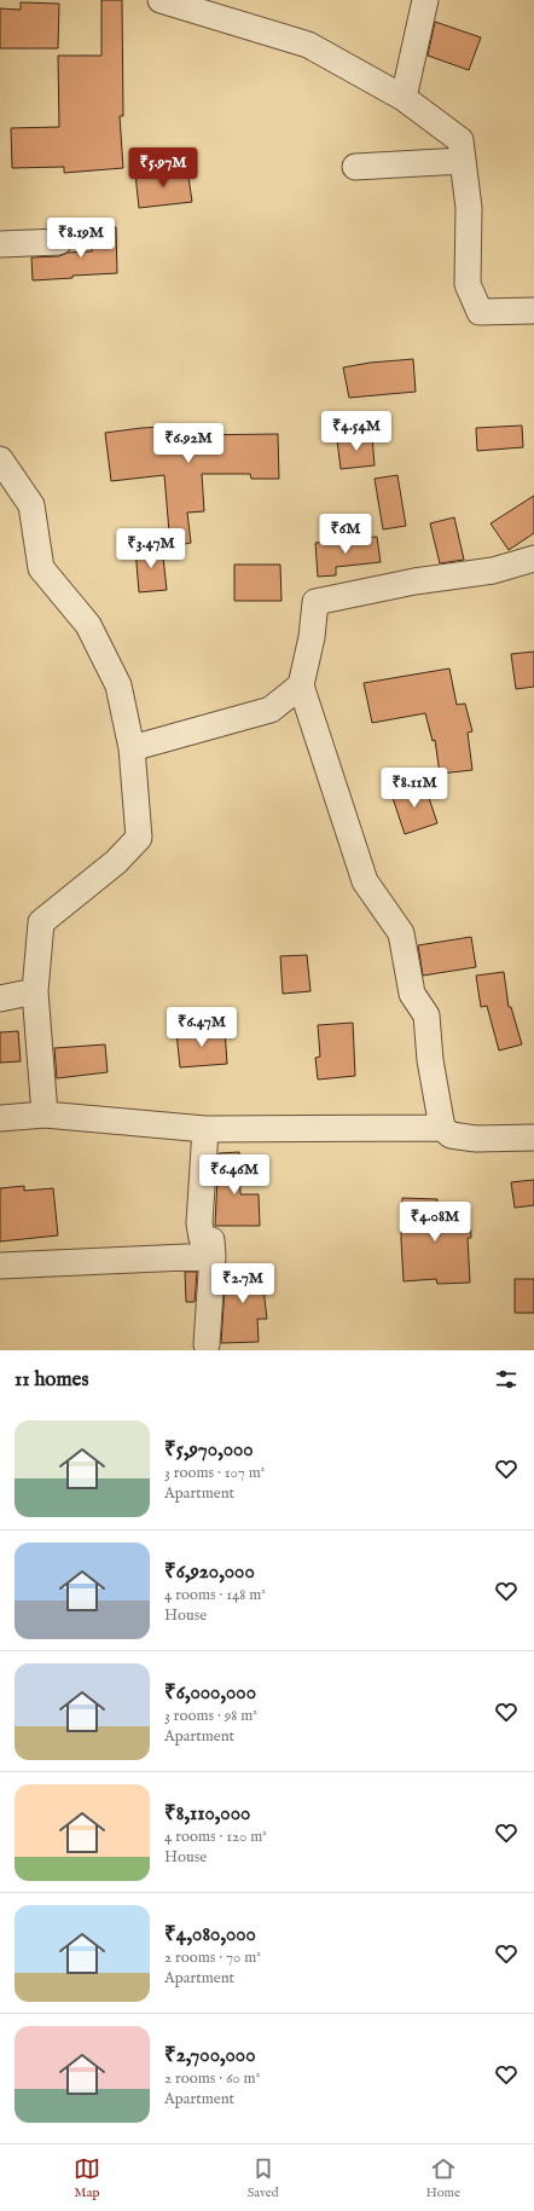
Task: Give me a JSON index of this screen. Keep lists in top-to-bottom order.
{
  "page": {
    "price": [
      "₹5.97M",
      "₹8.19M",
      "₹4.54M",
      "₹6.92M",
      "₹6M",
      "₹3.47M",
      "₹8.11M",
      "₹6.47M",
      "₹6.46M",
      "₹4.08M",
      "₹2.7M"
    ],
    "heading": "11 homes",
    "list": [
      {
        "name": "₹5,970,000",
        "note": "3 rooms · 107 m² · Apartment"
      },
      {
        "name": "₹6,920,000",
        "note": "4 rooms · 148 m² · House"
      },
      {
        "name": "₹6,000,000",
        "note": "3 rooms · 98 m² · Apartment"
      },
      {
        "name": "₹8,110,000",
        "note": "4 rooms · 120 m² · House"
      },
      {
        "name": "₹4,080,000",
        "note": "2 rooms · 70 m² · Apartment"
      },
      {
        "name": "₹2,700,000",
        "note": "2 rooms · 60 m² · Apartment"
      }
    ],
    "tabs": ["Map", "Saved", "Home"]
  }
}
